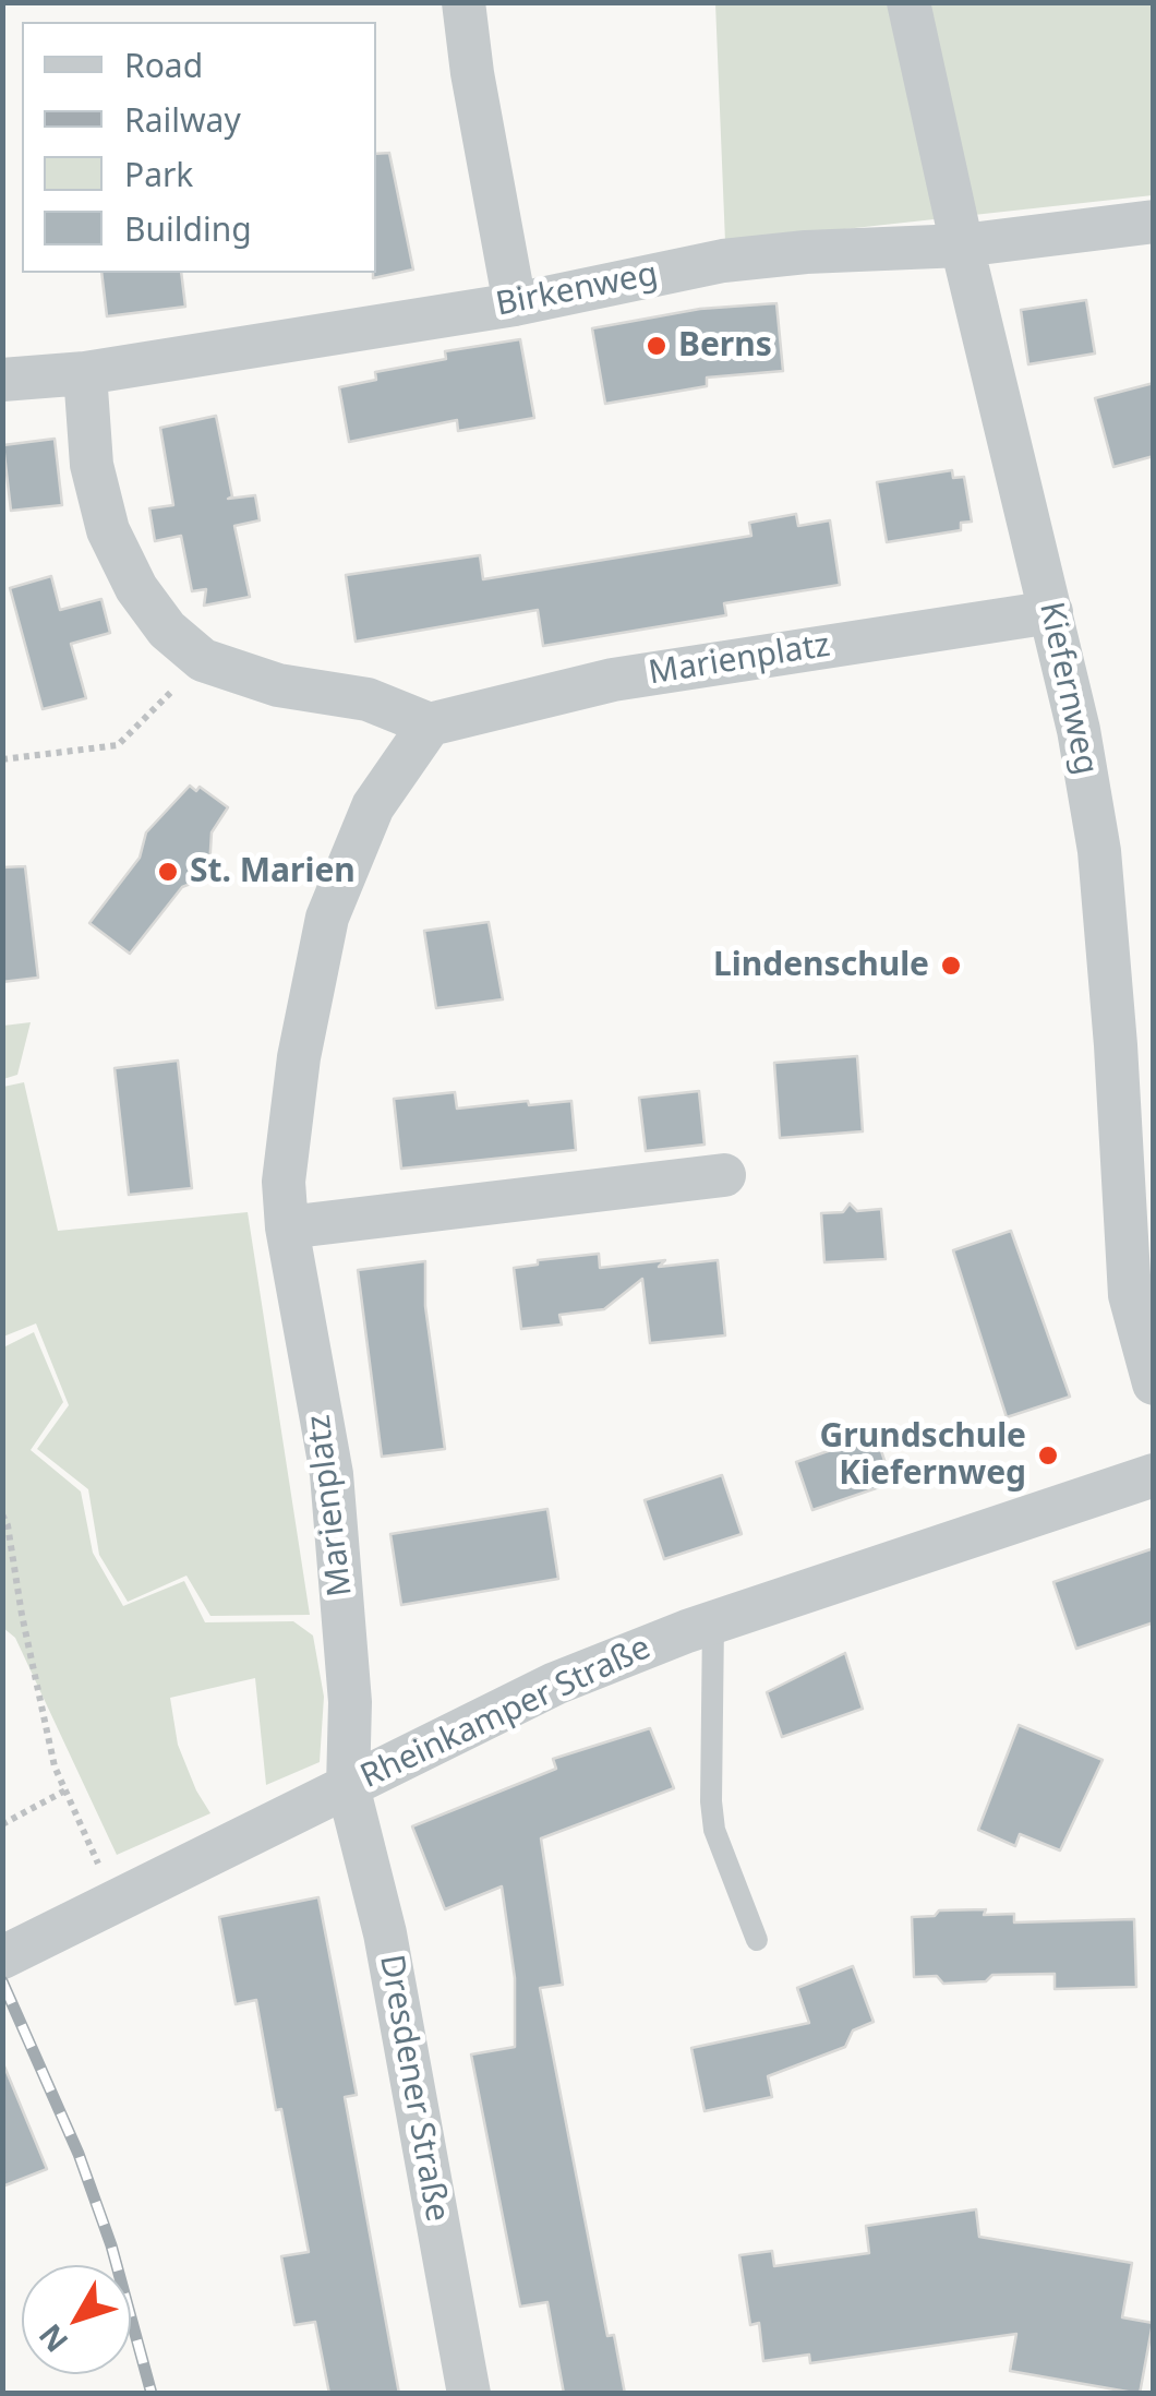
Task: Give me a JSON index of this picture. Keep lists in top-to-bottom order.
{
  "streets": {
    "street": [
      "Birkenweg",
      "Marienplatz",
      "Kiefernweg",
      "Rheinkamper Straße",
      "Dresdener Straße"
    ]
  },
  "crossings": [
    ["Birkenweg", "Kiefernweg"],
    ["Marienplatz", "Kiefernweg"],
    ["Marienplatz", "Rheinkamper Straße"],
    ["Marienplatz", "Dresdener Straße"],
    ["Rheinkamper Straße", "Dresdener Straße"]
  ],
  "places": [
    "Berns",
    "St. Marien",
    "Lindenschule",
    "Grundschule Kiefernweg"
  ],
  "legend": [
    "Road",
    "Railway",
    "Park",
    "Building"
  ],
  "north": "bottom left"
}
